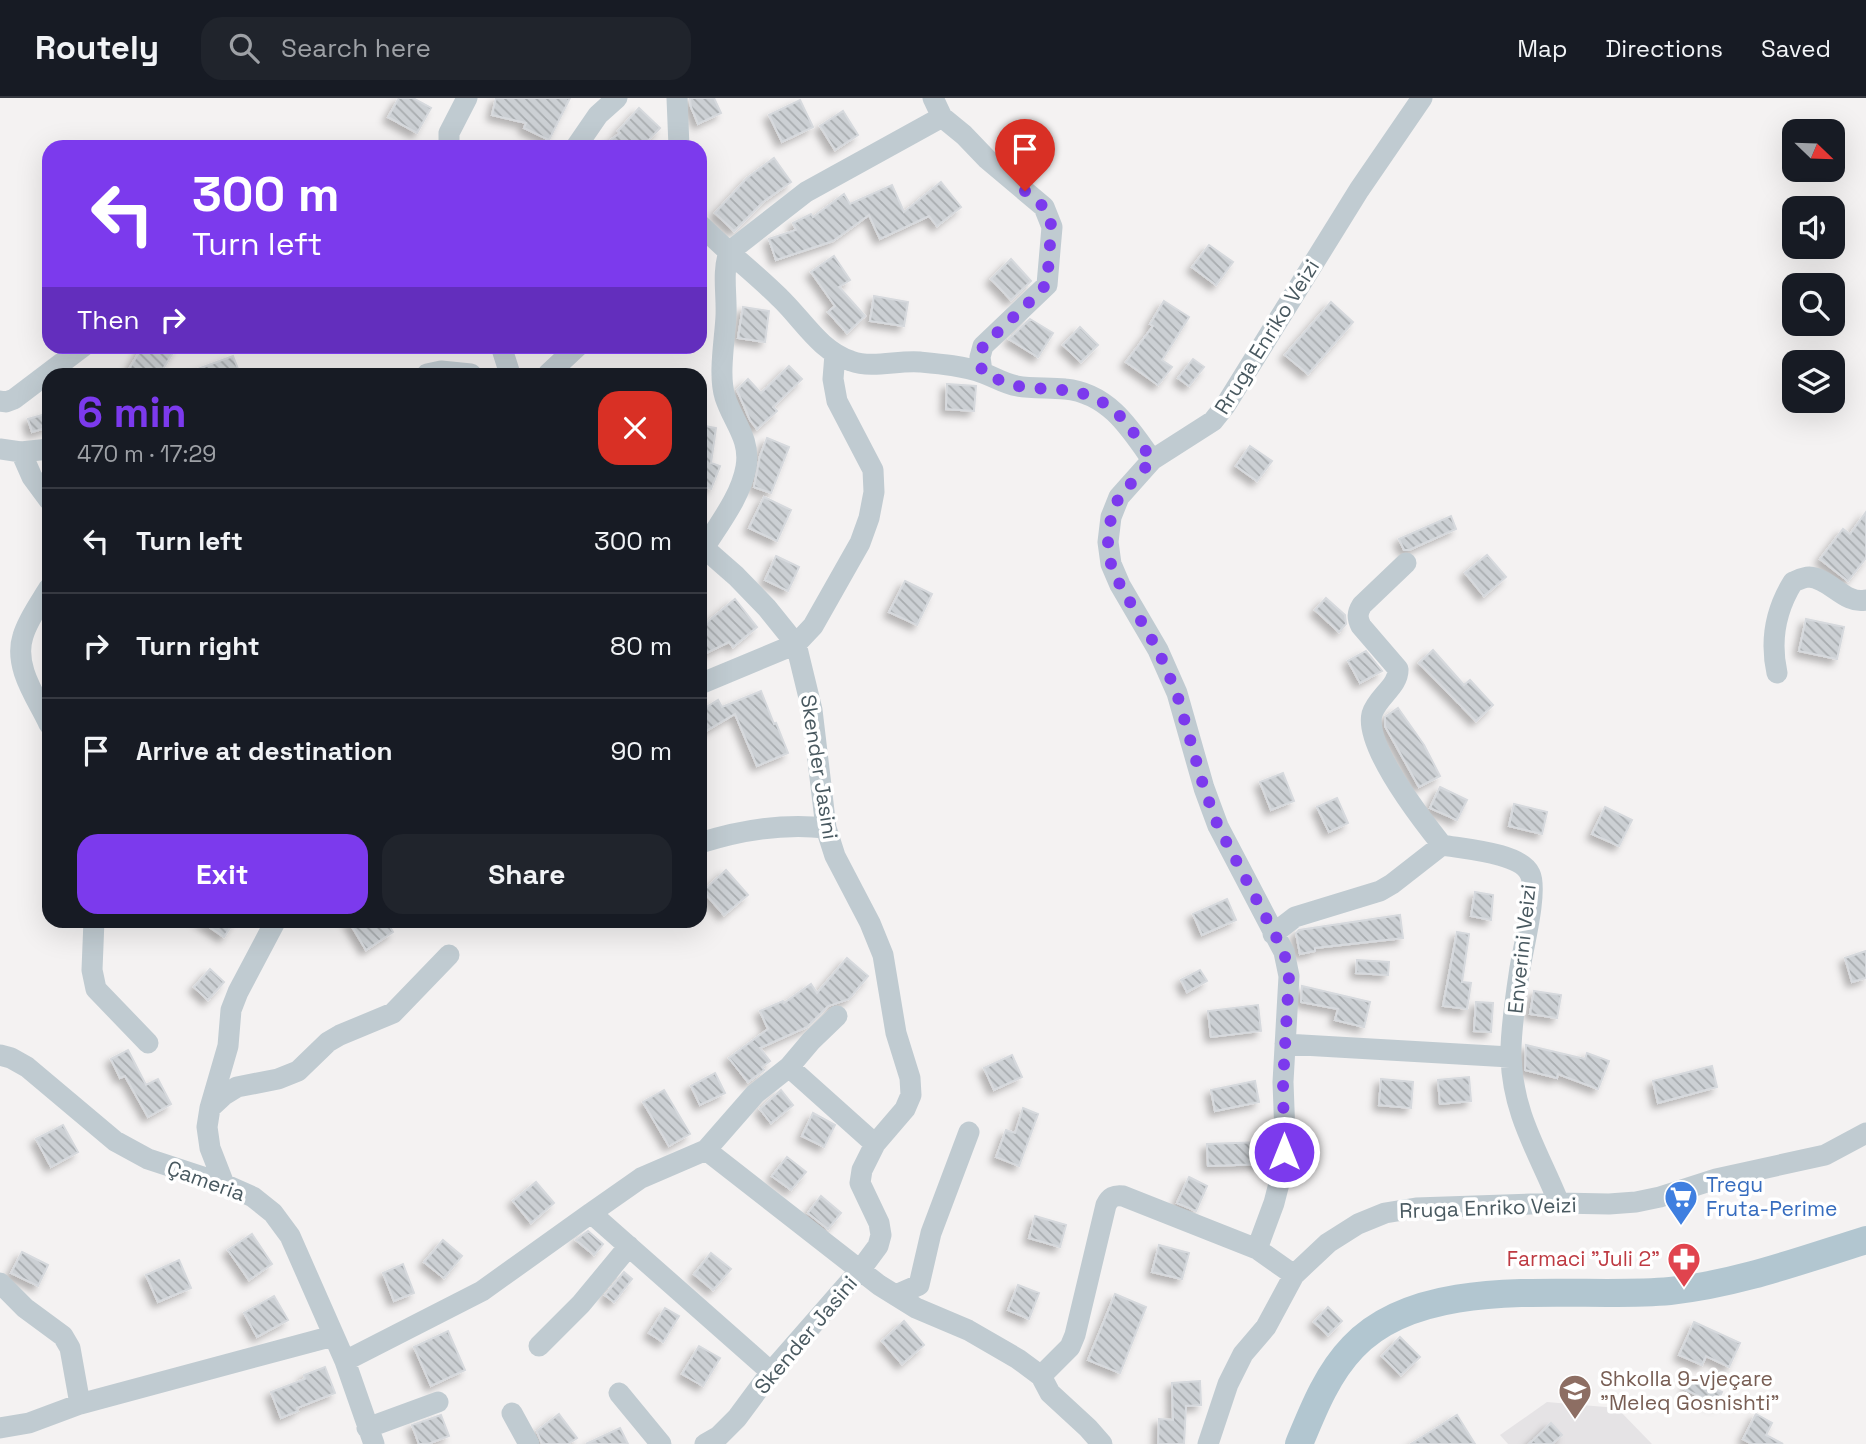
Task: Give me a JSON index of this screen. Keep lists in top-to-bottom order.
{
  "streets": {
    "street": [
      "Rruga Enriko Veizi",
      "Skender Jasini",
      "Enverini Veizi",
      "Çameria"
    ]
  },
  "crossings": [
    ["Rruga Enriko Veizi", "Enverini Veizi"]
  ],
  "places": {
    "supermarket": ["Tregu Fruta-Perime"],
    "pharmacy": ["Farmaci \"Juli 2\""],
    "school or university": ["Shkolla 9-vjeçare \"Meleq Gosnishti\""]
  },
  "north": "bottom right",
  "page": {
    "header": "Routely",
    "search": "Search here",
    "nav": ["Map", "Directions", "Saved"],
    "turn": ["300 m", "Turn left"],
    "then": "Then",
    "heading": ["6 min", "470 m · 17:29"],
    "list": [
      {
        "name": "Turn left",
        "value": "300 m"
      },
      {
        "name": "Turn right",
        "value": "80 m"
      },
      {
        "name": "Arrive at destination",
        "value": "90 m"
      }
    ],
    "buttons": ["Exit", "Share"]
  }
}
